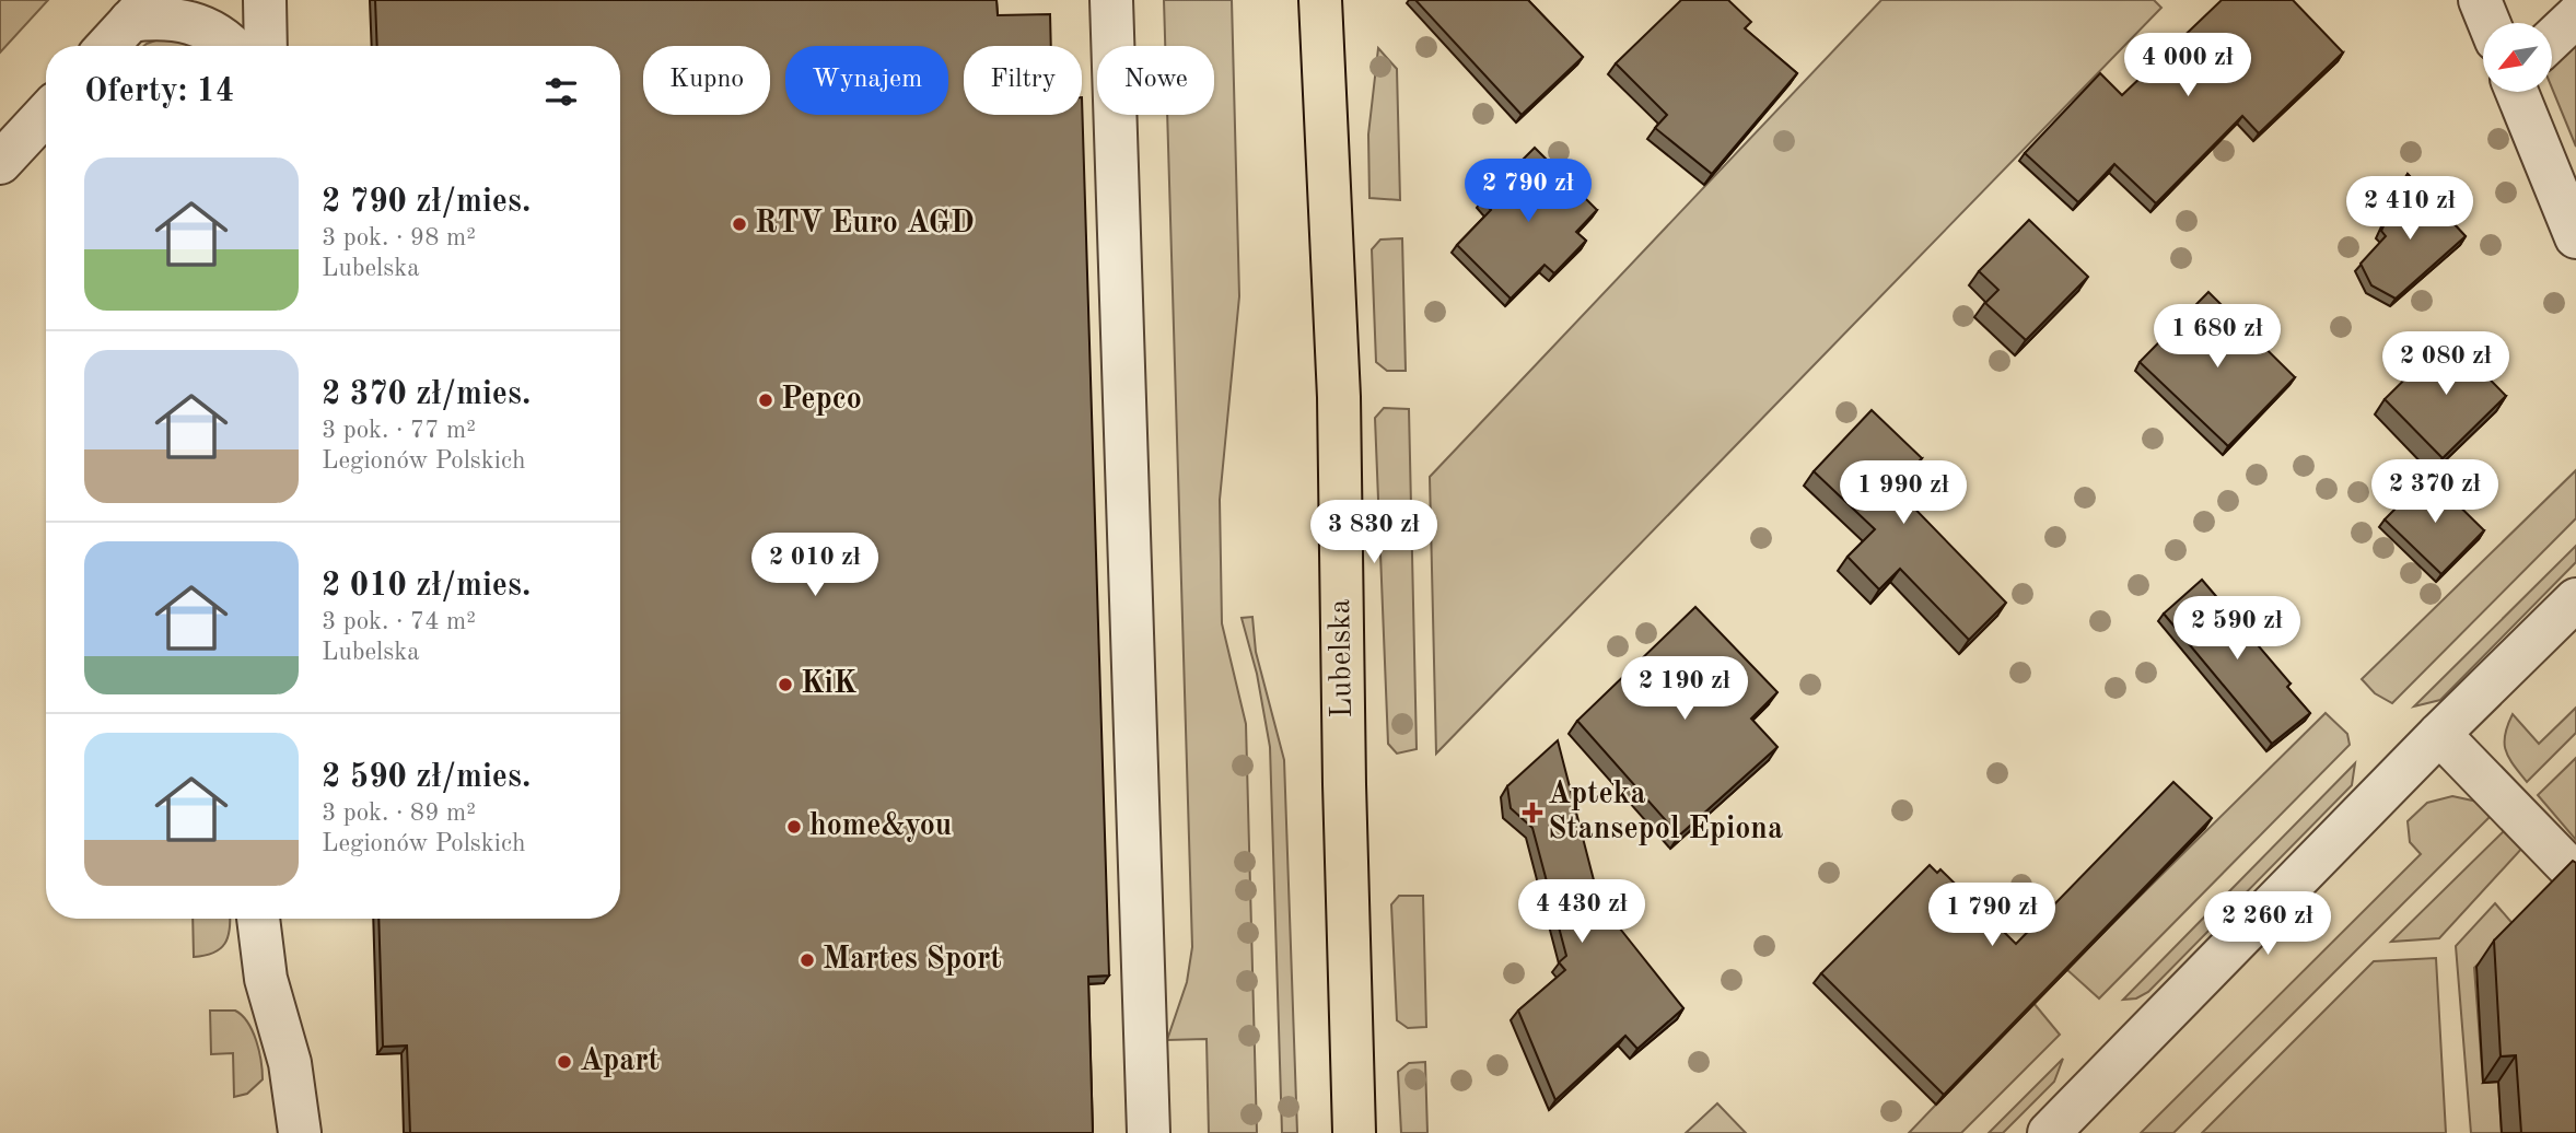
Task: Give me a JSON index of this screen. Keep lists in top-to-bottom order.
{
  "streets": {
    "main road": ["Lubelska"]
  },
  "places": {
    "other": [
      "RTV Euro AGD",
      "Pepco",
      "KiK",
      "home&you",
      "Martes Sport",
      "Apart"
    ],
    "health": ["Apteka Stansepol Epiona"]
  },
  "north": "bottom left",
  "page": {
    "price": [
      "4 000 zł",
      "2 790 zł",
      "2 410 zł",
      "1 680 zł",
      "2 080 zł",
      "2 370 zł",
      "1 990 zł",
      "3 830 zł",
      "2 010 zł",
      "2 590 zł",
      "2 190 zł",
      "4 430 zł",
      "1 790 zł",
      "2 260 zł"
    ],
    "chip": [
      "Kupno",
      "Wynajem",
      "Filtry",
      "Nowe"
    ],
    "heading": "Oferty: 14",
    "list": [
      {
        "name": "2 790 zł/mies.",
        "note": "3 pok. · 98 m² · Lubelska"
      },
      {
        "name": "2 370 zł/mies.",
        "note": "3 pok. · 77 m² · Legionów Polskich"
      },
      {
        "name": "2 010 zł/mies.",
        "note": "3 pok. · 74 m² · Lubelska"
      },
      {
        "name": "2 590 zł/mies.",
        "note": "3 pok. · 89 m² · Legionów Polskich"
      }
    ]
  }
}
